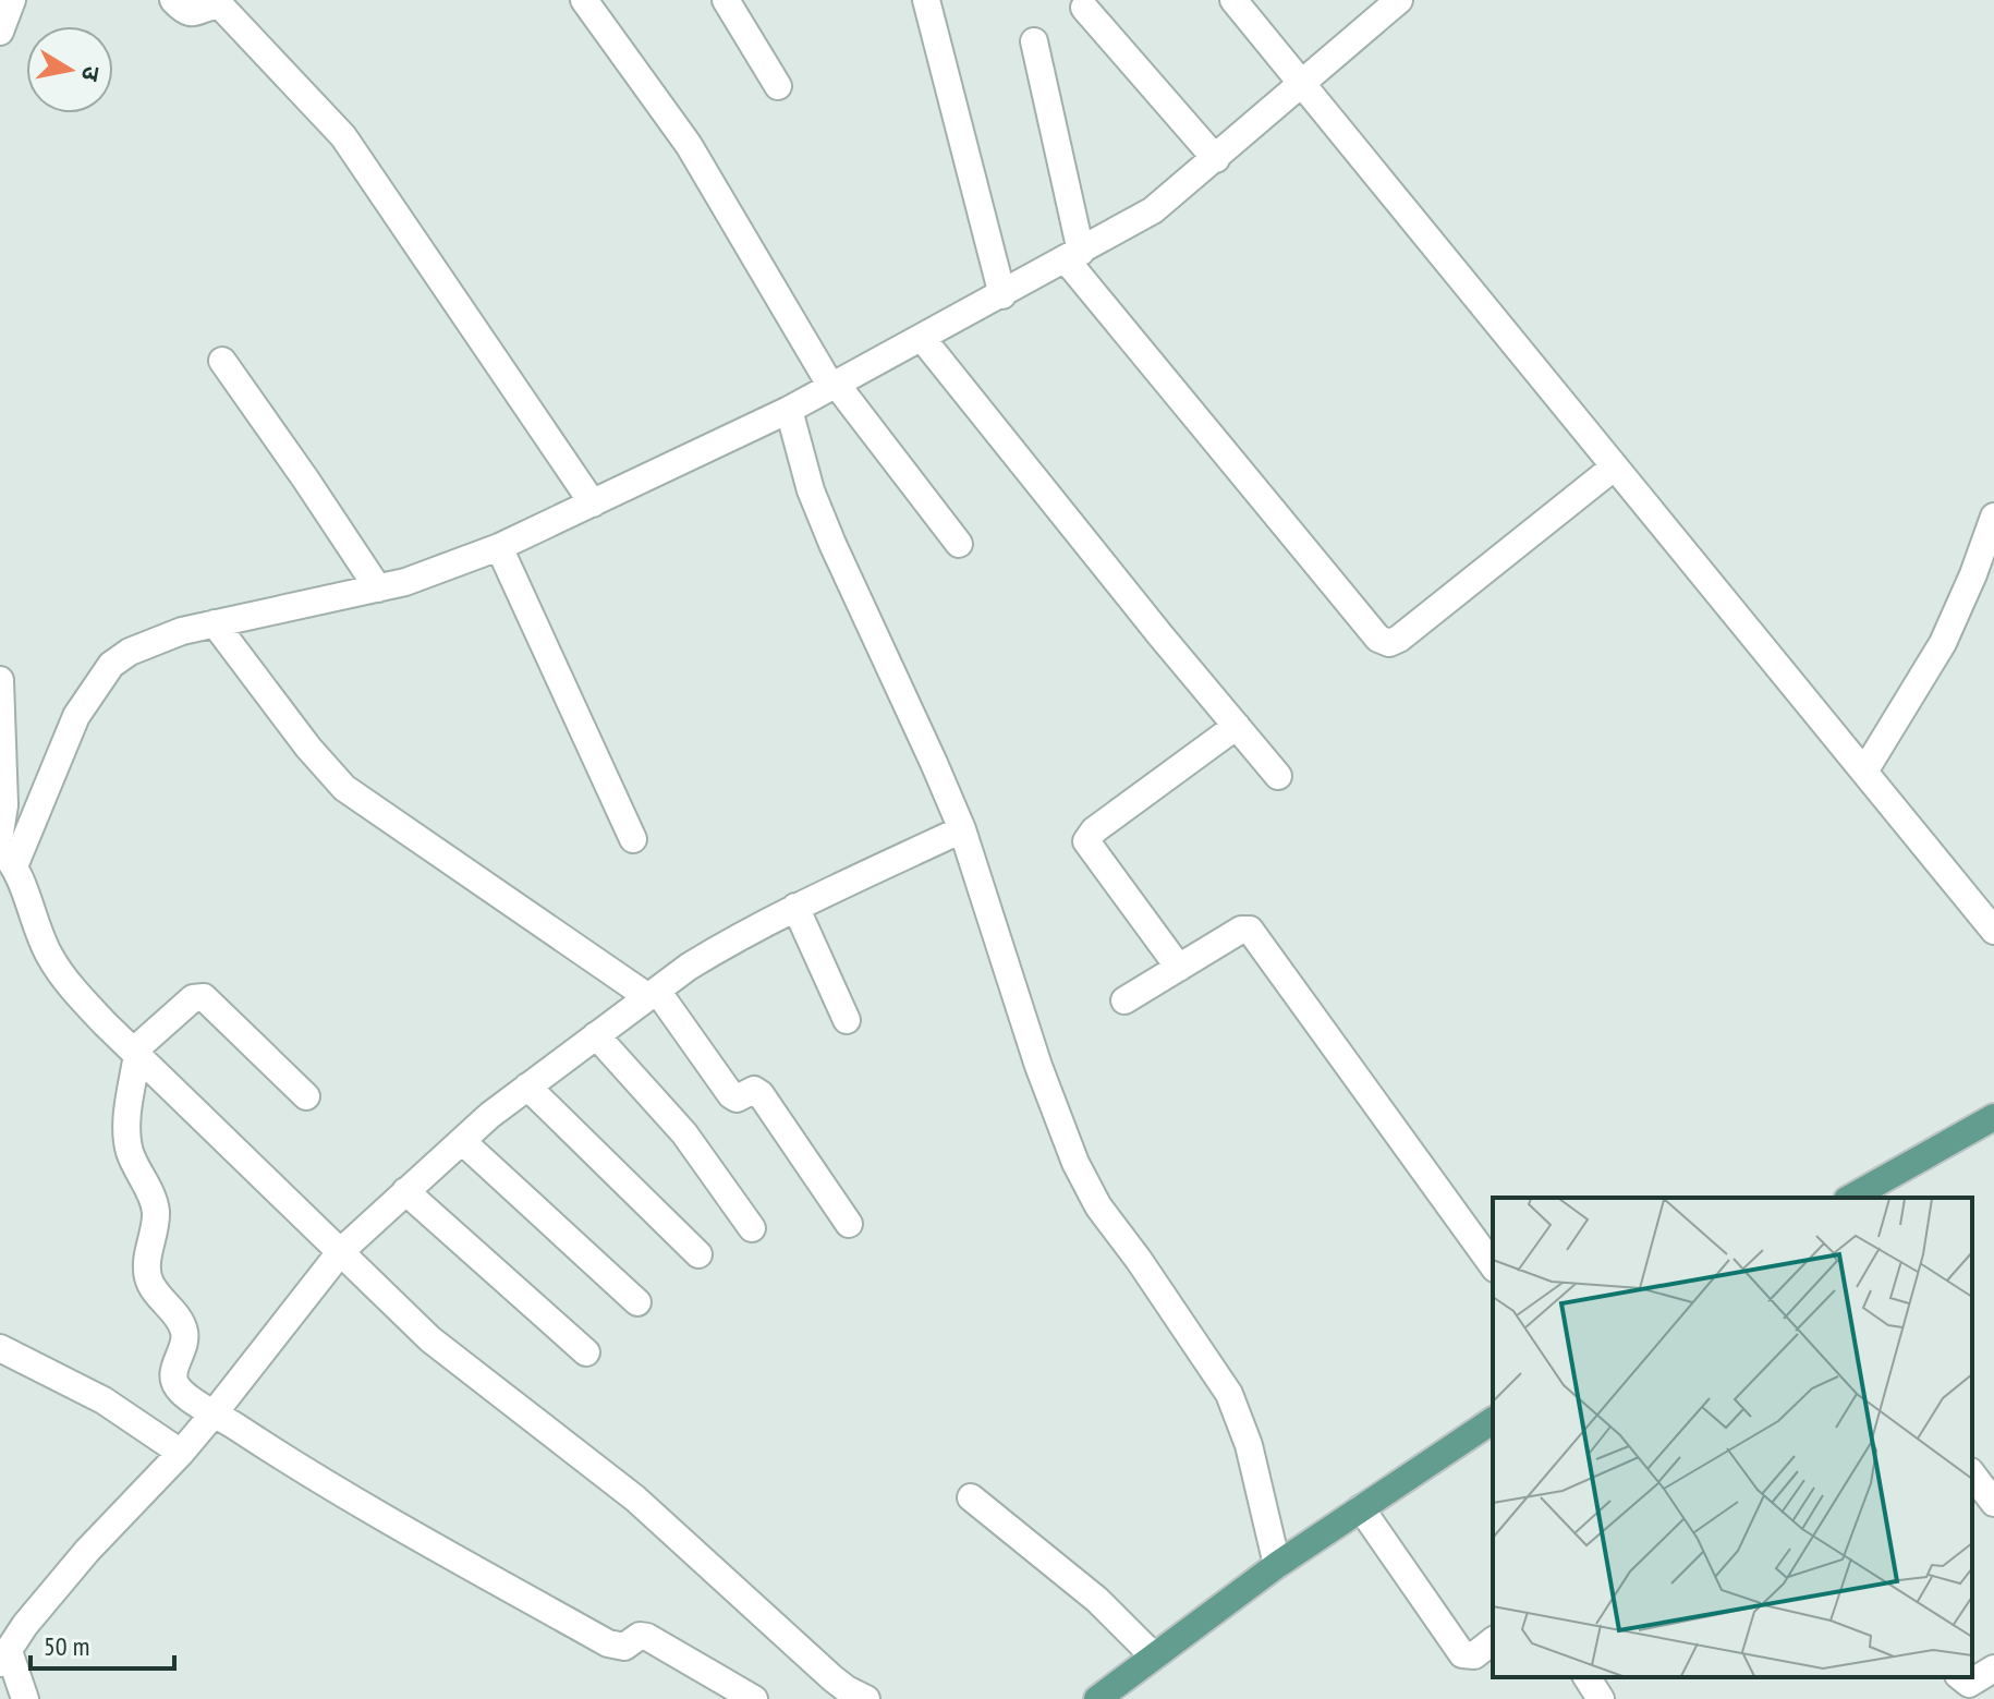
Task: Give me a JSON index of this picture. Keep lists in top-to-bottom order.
{
  "scale_bar": "50 m",
  "north": "right"
}
